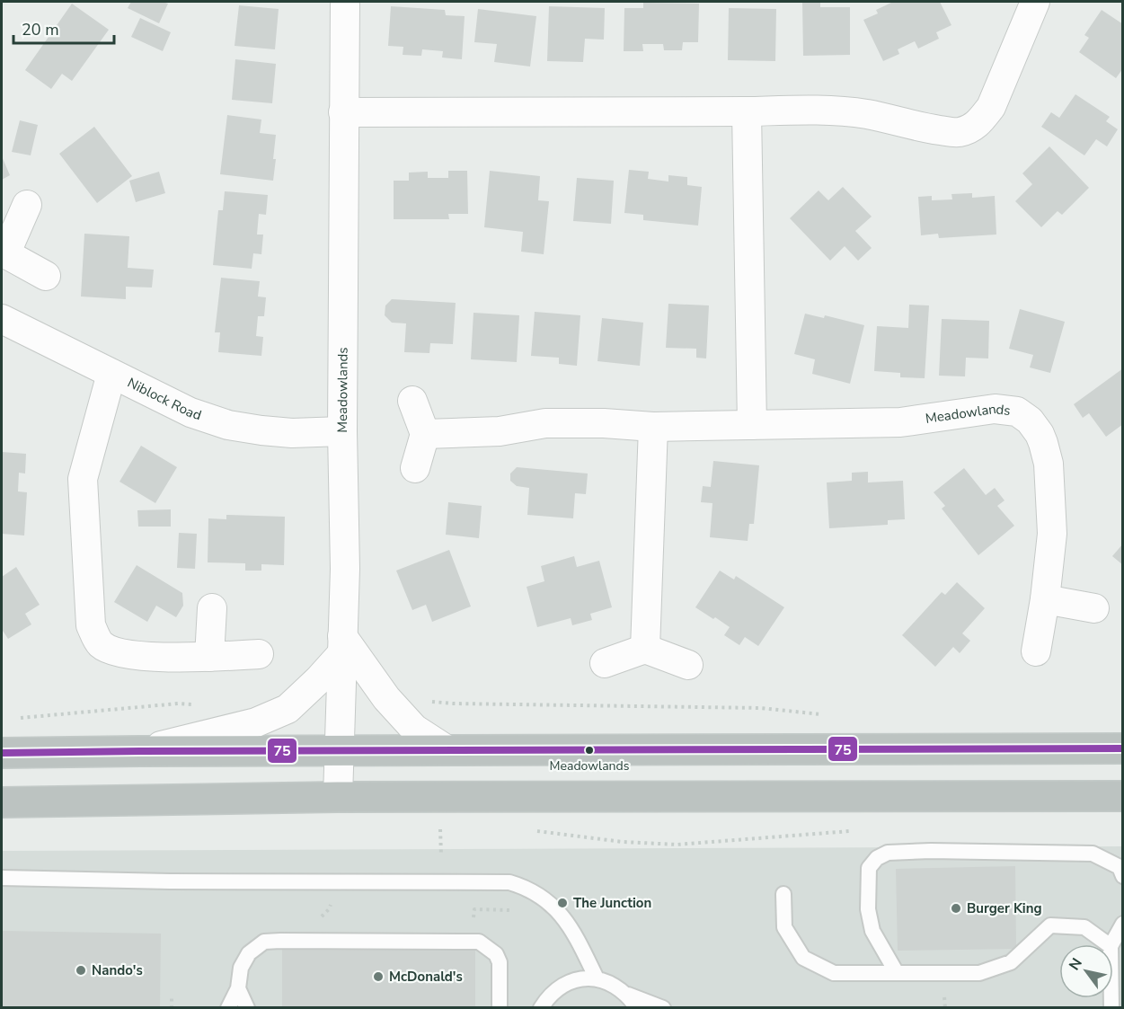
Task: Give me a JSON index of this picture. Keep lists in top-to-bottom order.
{
  "streets": {
    "street": ["Meadowlands", "Niblock Road"]
  },
  "crossings": [
    ["Meadowlands", "Niblock Road"]
  ],
  "places": [
    "Meadowlands",
    "The Junction",
    "Burger King",
    "Nando's",
    "McDonald's"
  ],
  "lines": ["transit line 75"],
  "scale_bar": "20 m",
  "north": "top left"
}
